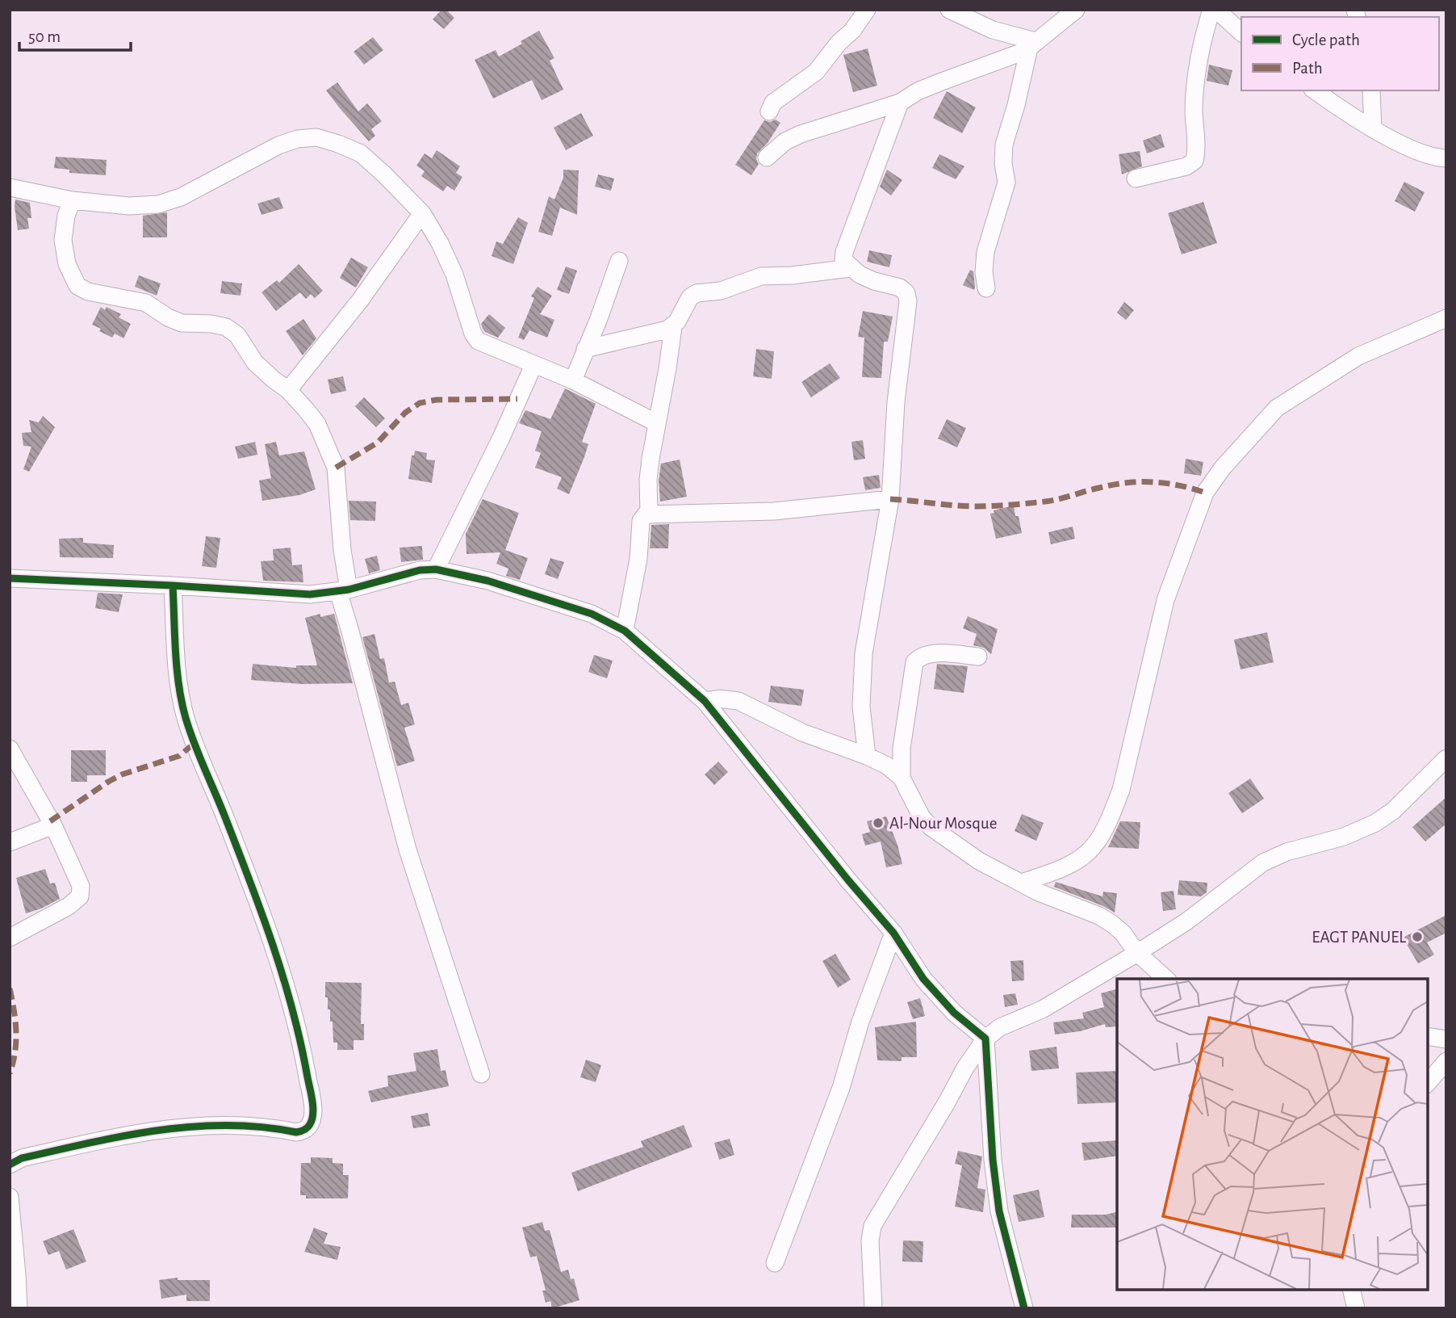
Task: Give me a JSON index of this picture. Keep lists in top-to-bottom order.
{
  "places": ["Al-Nour Mosque", "EAGT PANUEL"],
  "legend": ["Cycle path", "Path"],
  "scale_bar": "50 m"
}
